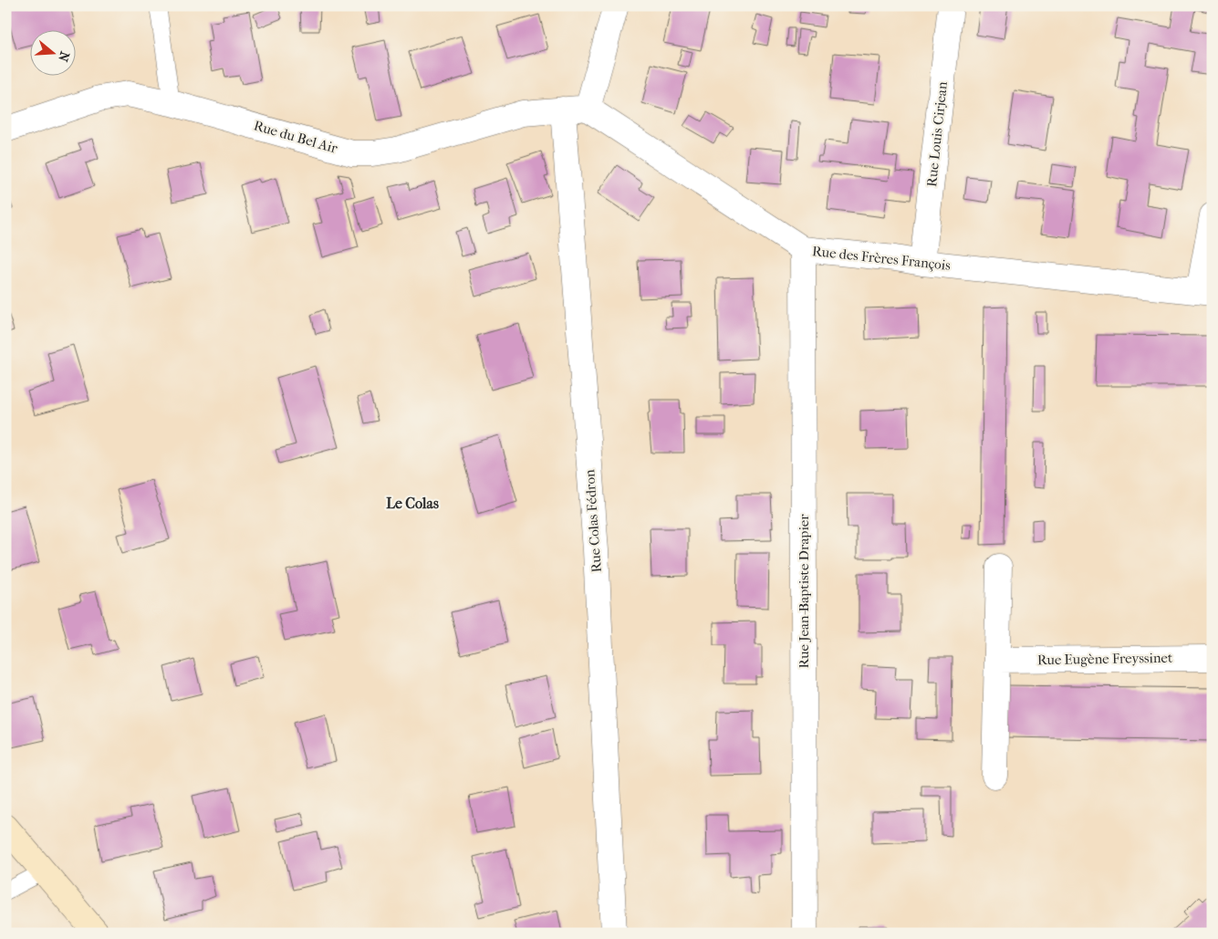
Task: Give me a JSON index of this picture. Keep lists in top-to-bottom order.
{
  "streets": {
    "street": [
      "Rue Louis Cirjean",
      "Rue du Bel Air",
      "Rue des Frères François",
      "Rue Colas Fédron",
      "Rue Jean-Baptiste Drapier",
      "Rue Eugène Freyssinet"
    ]
  },
  "crossings": [
    ["Rue Louis Cirjean", "Rue des Frères François"],
    ["Rue du Bel Air", "Rue des Frères François"],
    ["Rue du Bel Air", "Rue Colas Fédron"],
    ["Rue des Frères François", "Rue Jean-Baptiste Drapier"]
  ],
  "districts": ["Le Colas"],
  "north": "right"
}
